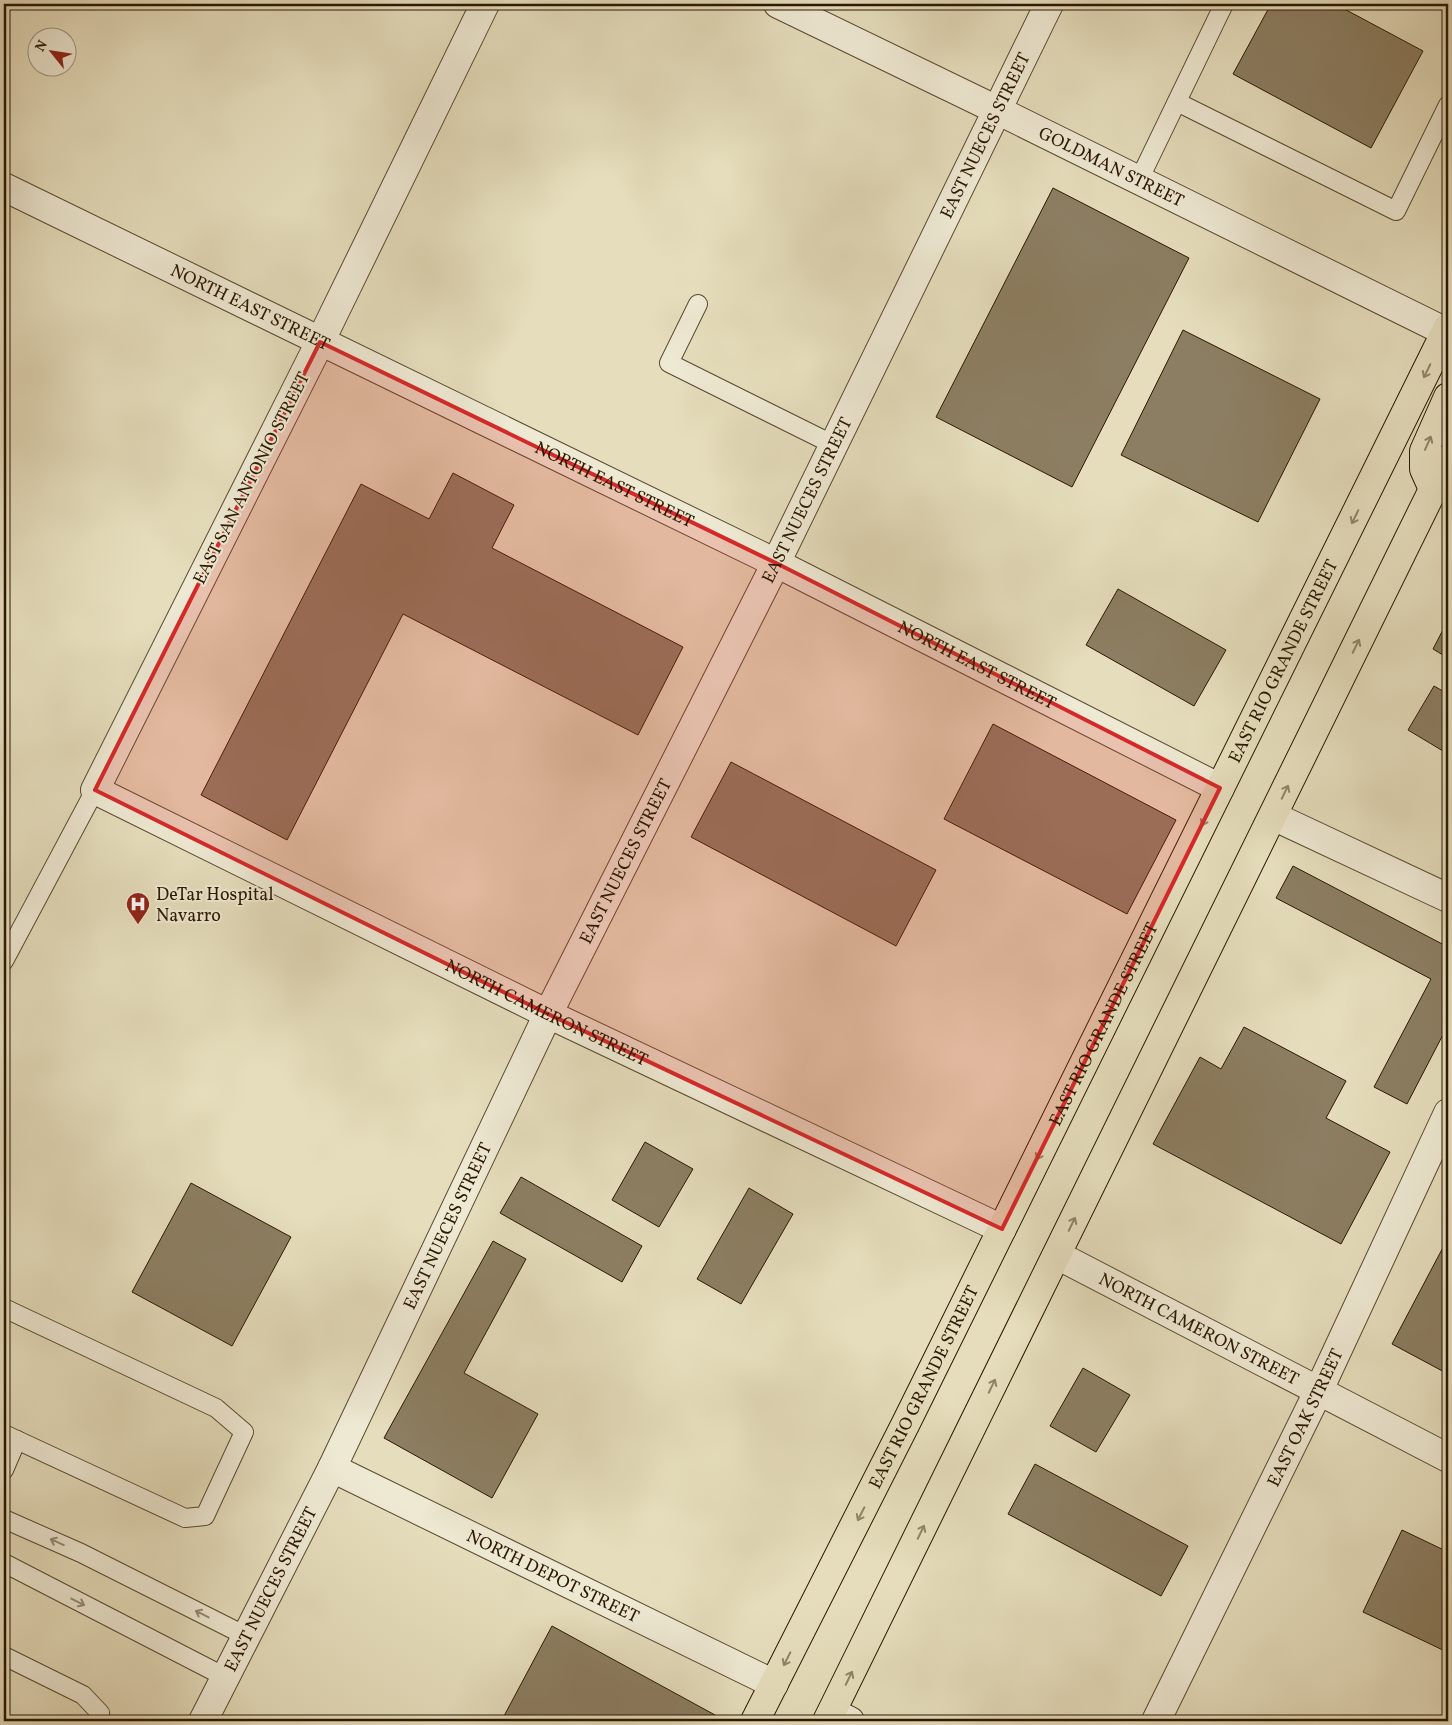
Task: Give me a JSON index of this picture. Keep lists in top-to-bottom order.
{
  "streets": {
    "main road": ["EAST RIO GRANDE STREET"],
    "street": [
      "EAST NUECES STREET",
      "GOLDMAN STREET",
      "NORTH EAST STREET",
      "EAST SAN ANTONIO STREET",
      "NORTH CAMERON STREET",
      "EAST OAK STREET",
      "NORTH DEPOT STREET"
    ]
  },
  "crossings": [
    ["EAST NUECES STREET", "GOLDMAN STREET"],
    ["EAST NUECES STREET", "NORTH EAST STREET"],
    ["EAST NUECES STREET", "NORTH CAMERON STREET"],
    ["EAST NUECES STREET", "NORTH DEPOT STREET"],
    ["GOLDMAN STREET", "EAST RIO GRANDE STREET"],
    ["NORTH EAST STREET", "EAST SAN ANTONIO STREET"],
    ["NORTH EAST STREET", "EAST RIO GRANDE STREET"],
    ["EAST SAN ANTONIO STREET", "NORTH CAMERON STREET"],
    ["EAST RIO GRANDE STREET", "NORTH CAMERON STREET"],
    ["EAST RIO GRANDE STREET", "NORTH DEPOT STREET"],
    ["NORTH CAMERON STREET", "EAST OAK STREET"]
  ],
  "places": {
    "hospital": ["DeTar Hospital Navarro"]
  },
  "north": "top left"
}
